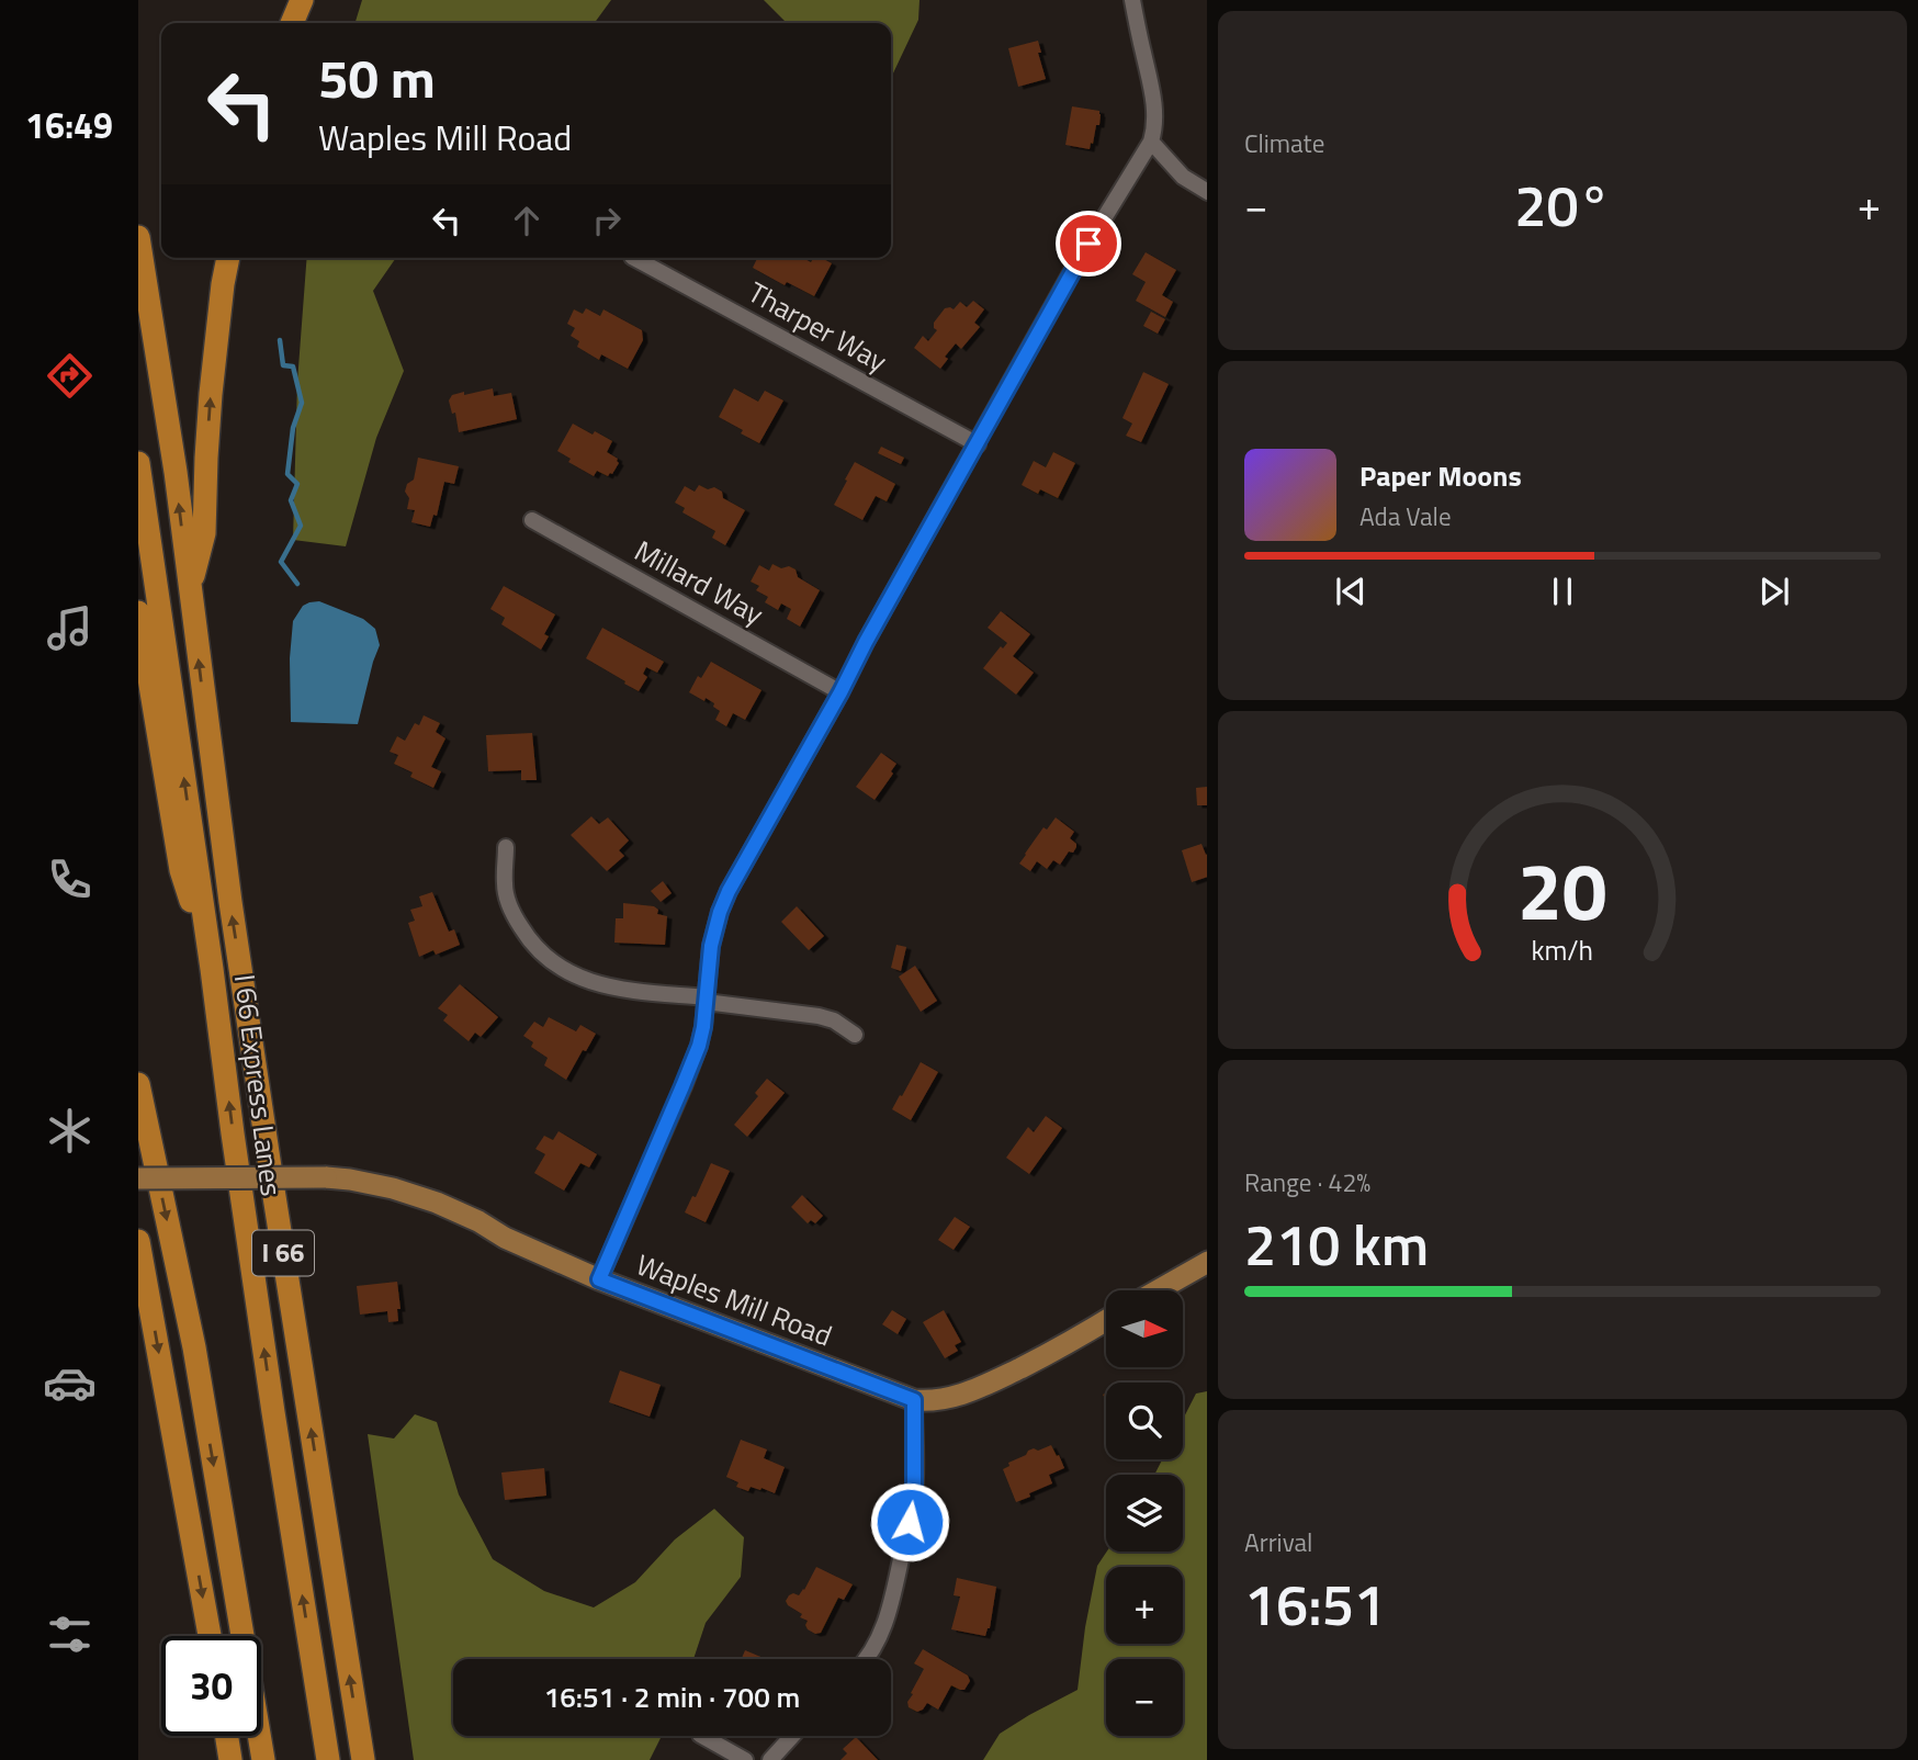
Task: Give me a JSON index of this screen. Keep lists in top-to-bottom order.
{
  "streets": {
    "highway": ["I 66 Express Lanes", "I 66"],
    "main road": ["Waples Mill Road"],
    "street": ["Tharper Way", "Millard Way"]
  },
  "north": "right",
  "page": {
    "tabs": "16:49",
    "tile": [
      "Climate",
      ["Range · 42%", "210 km"],
      ["Arrival", "16:51"]
    ],
    "turn": ["50 m", "Waples Mill Road"],
    "heat": ["−", "20°", "+"],
    "song": ["Paper Moons", "Ada Vale"],
    "map_buttons": ["+", "−"],
    "limit": "30",
    "trip": "16:51 · 2 min · 700 m",
    "gauge": ["20", "km/h"]
  }
}
